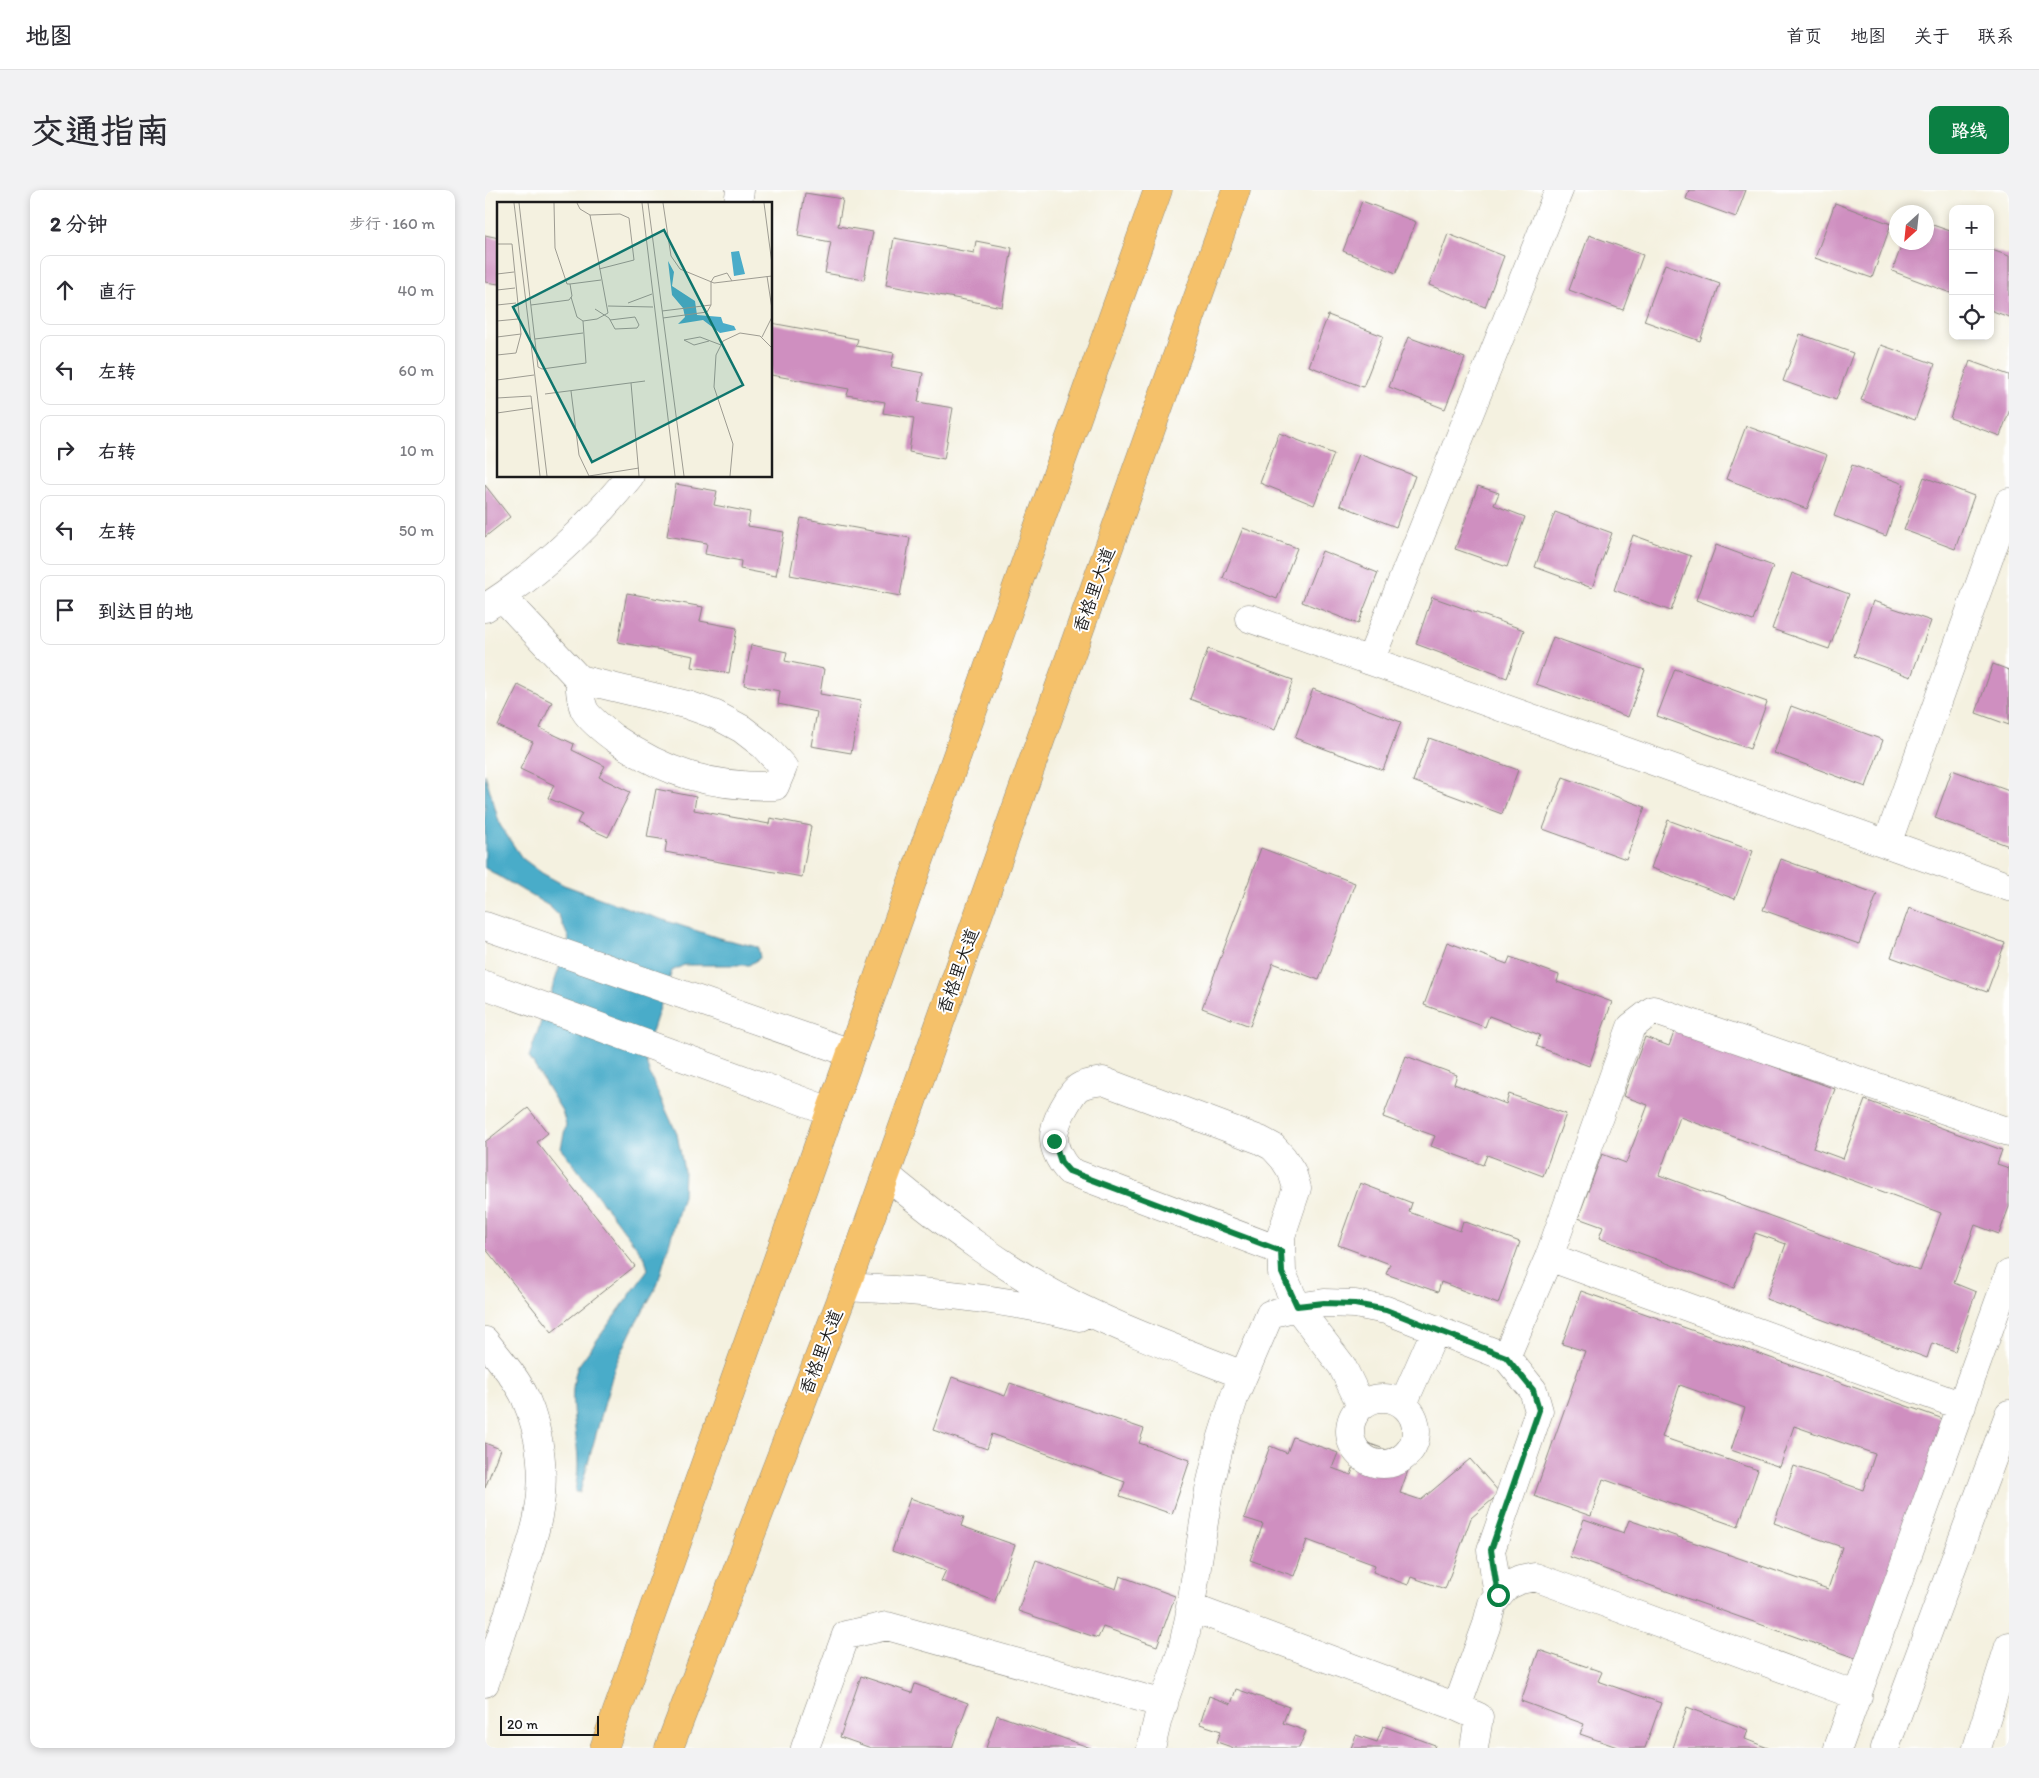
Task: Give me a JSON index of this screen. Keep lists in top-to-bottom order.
{
  "streets": {
    "main road": ["香格里大道"]
  },
  "scale_bar": "20 m",
  "north": "bottom left",
  "page": {
    "header": "地图",
    "nav": [
      "首页",
      "地图",
      "关于",
      "联系"
    ],
    "buttons": "路线",
    "title": "交通指南",
    "heading": ["2 分钟", "步行 · 160 m"],
    "map_buttons": ["+", "−"],
    "list": [
      ["直行", "40 m"],
      ["左转", "60 m"],
      ["右转", "10 m"],
      ["左转", "50 m"],
      "到达目的地"
    ],
    "scale": "20 m"
  }
}
